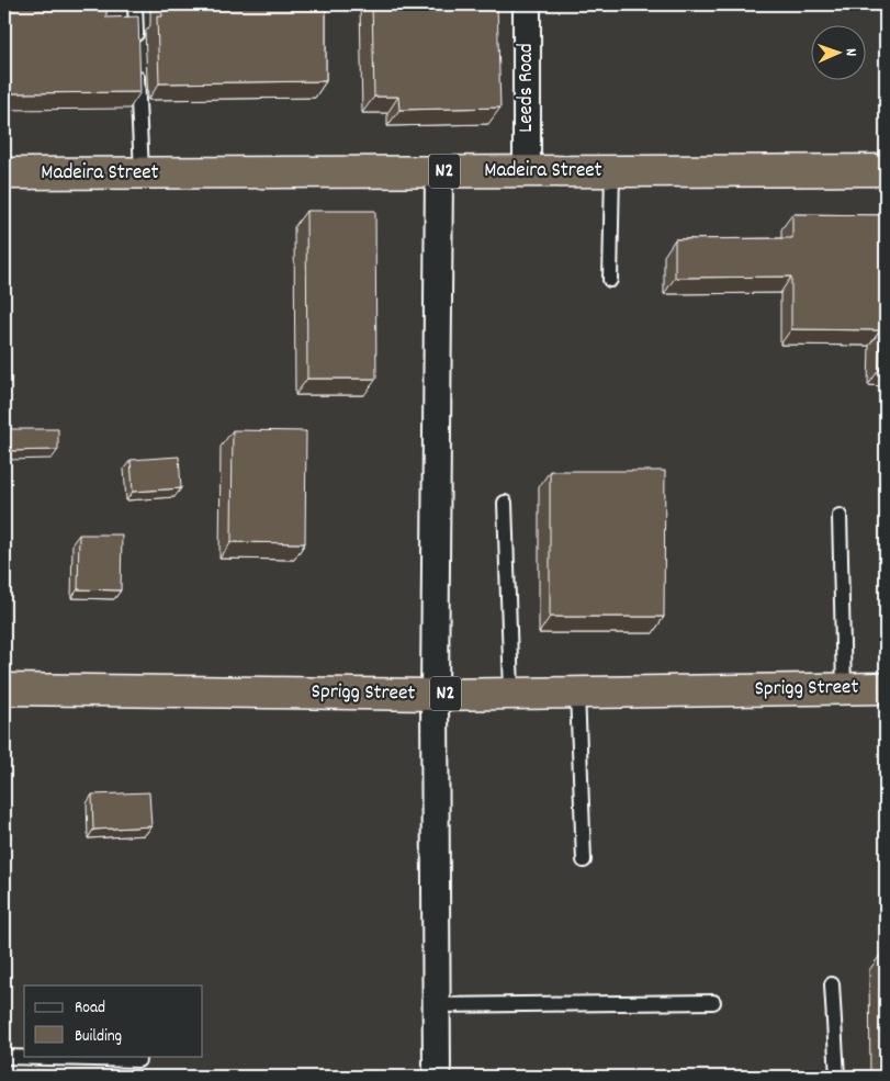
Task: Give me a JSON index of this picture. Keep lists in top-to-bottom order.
{
  "streets": {
    "highway": ["N2", "Madeira Street", "Sprigg Street"],
    "street": ["Leeds Road"]
  },
  "crossings": [
    ["Leeds Road", "Madeira Street"]
  ],
  "legend": ["Road", "Building"],
  "north": "right"
}
